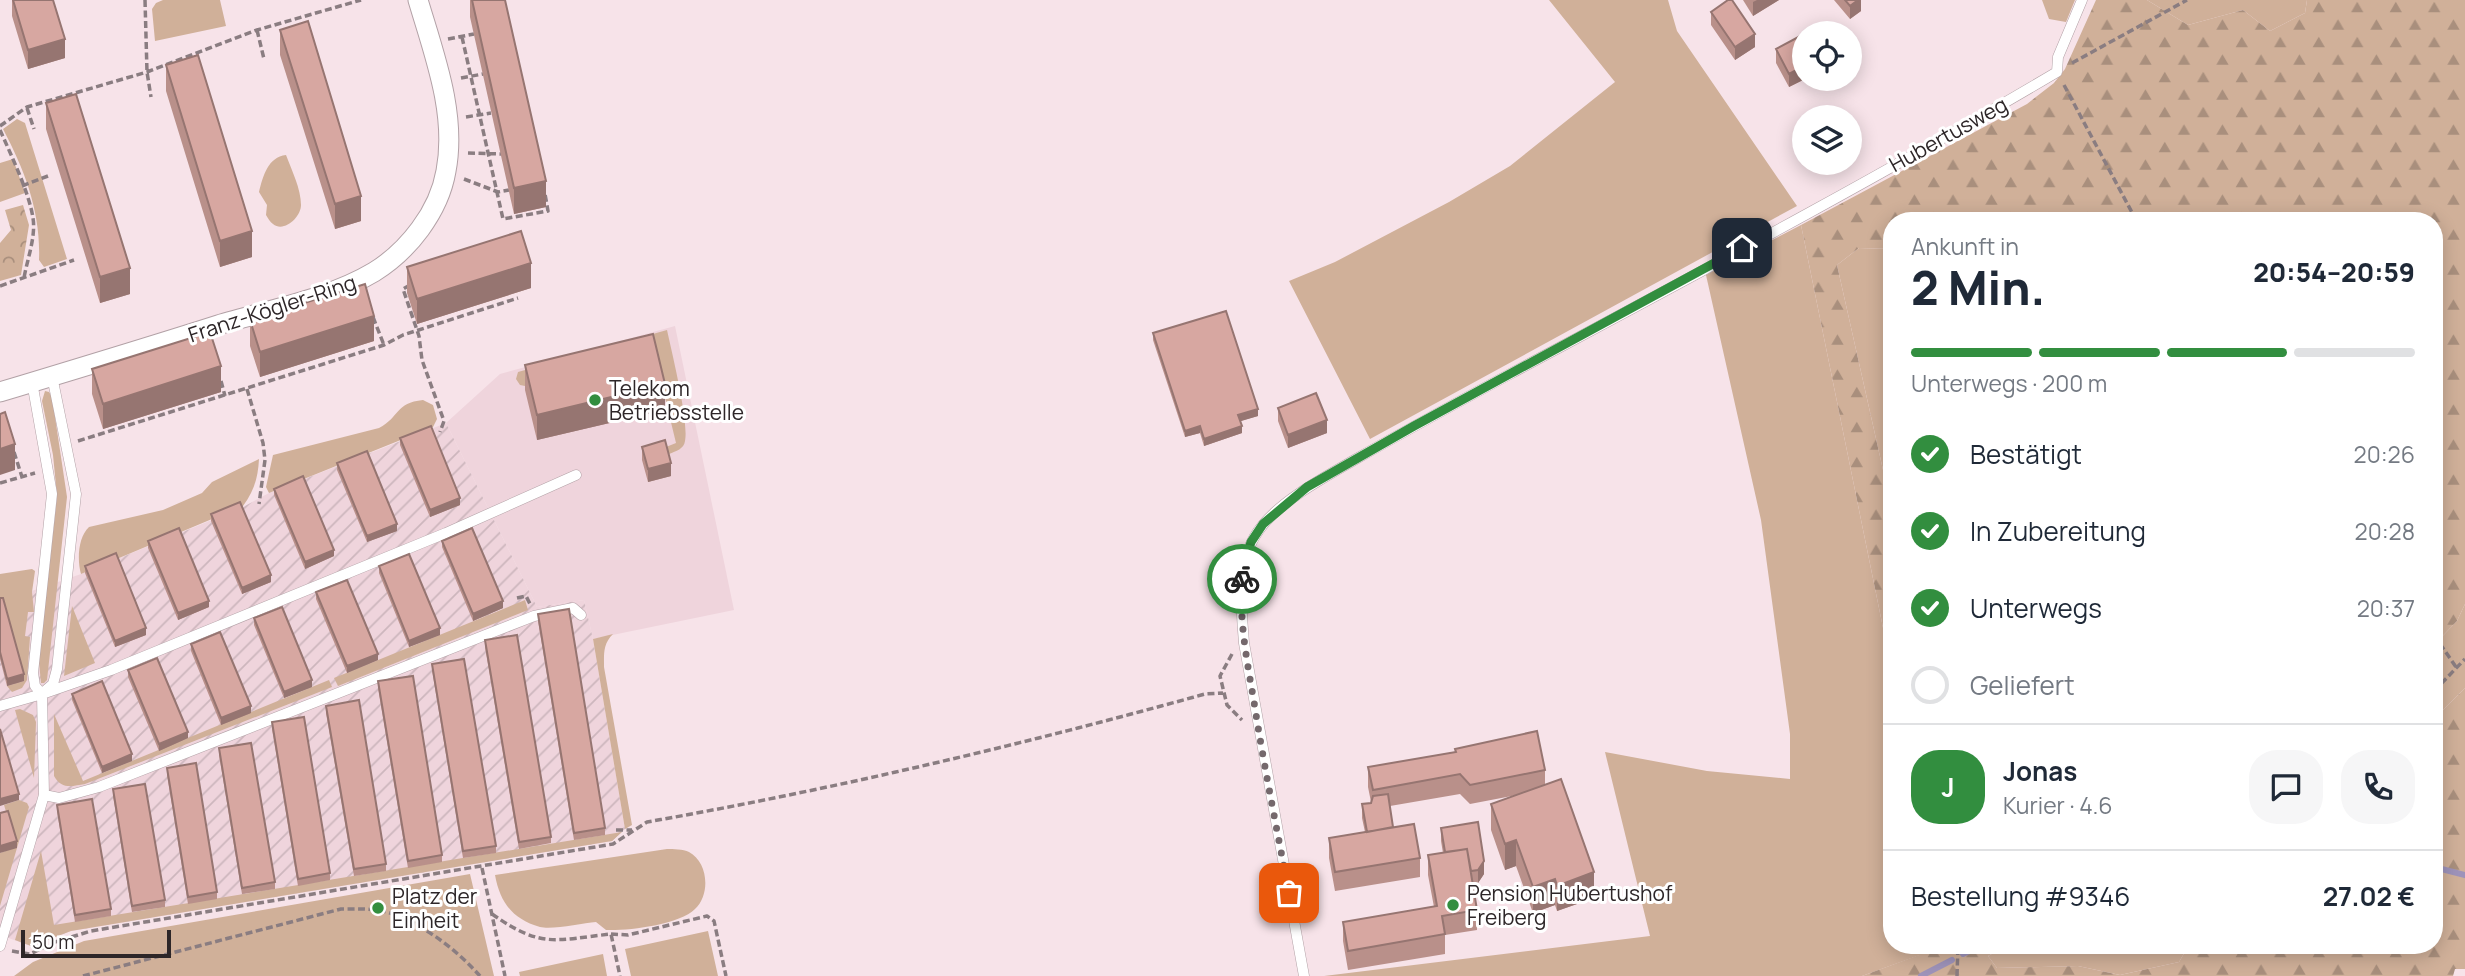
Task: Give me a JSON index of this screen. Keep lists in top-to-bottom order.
{
  "streets": {
    "street": ["Franz-Kögler-Ring"],
    "lane": ["Hubertusweg"]
  },
  "places": ["Telekom Betriebsstelle", "Pension Hubertushof Freiberg", "Platz der Einheit"],
  "scale_bar": "50 m",
  "page": {
    "heading": ["2 Min.", "Ankunft in", "20:54–20:59"],
    "panel": [
      "Jonas",
      "Kurier · 4.6",
      "Bestellung #9346",
      "27.02 €"
    ],
    "bar": "Unterwegs · 200 m",
    "list": [
      ["Bestätigt", "20:26"],
      ["In Zubereitung", "20:28"],
      ["Unterwegs", "20:37"],
      "Geliefert"
    ],
    "round": "J",
    "scale": "50 m"
  }
}
